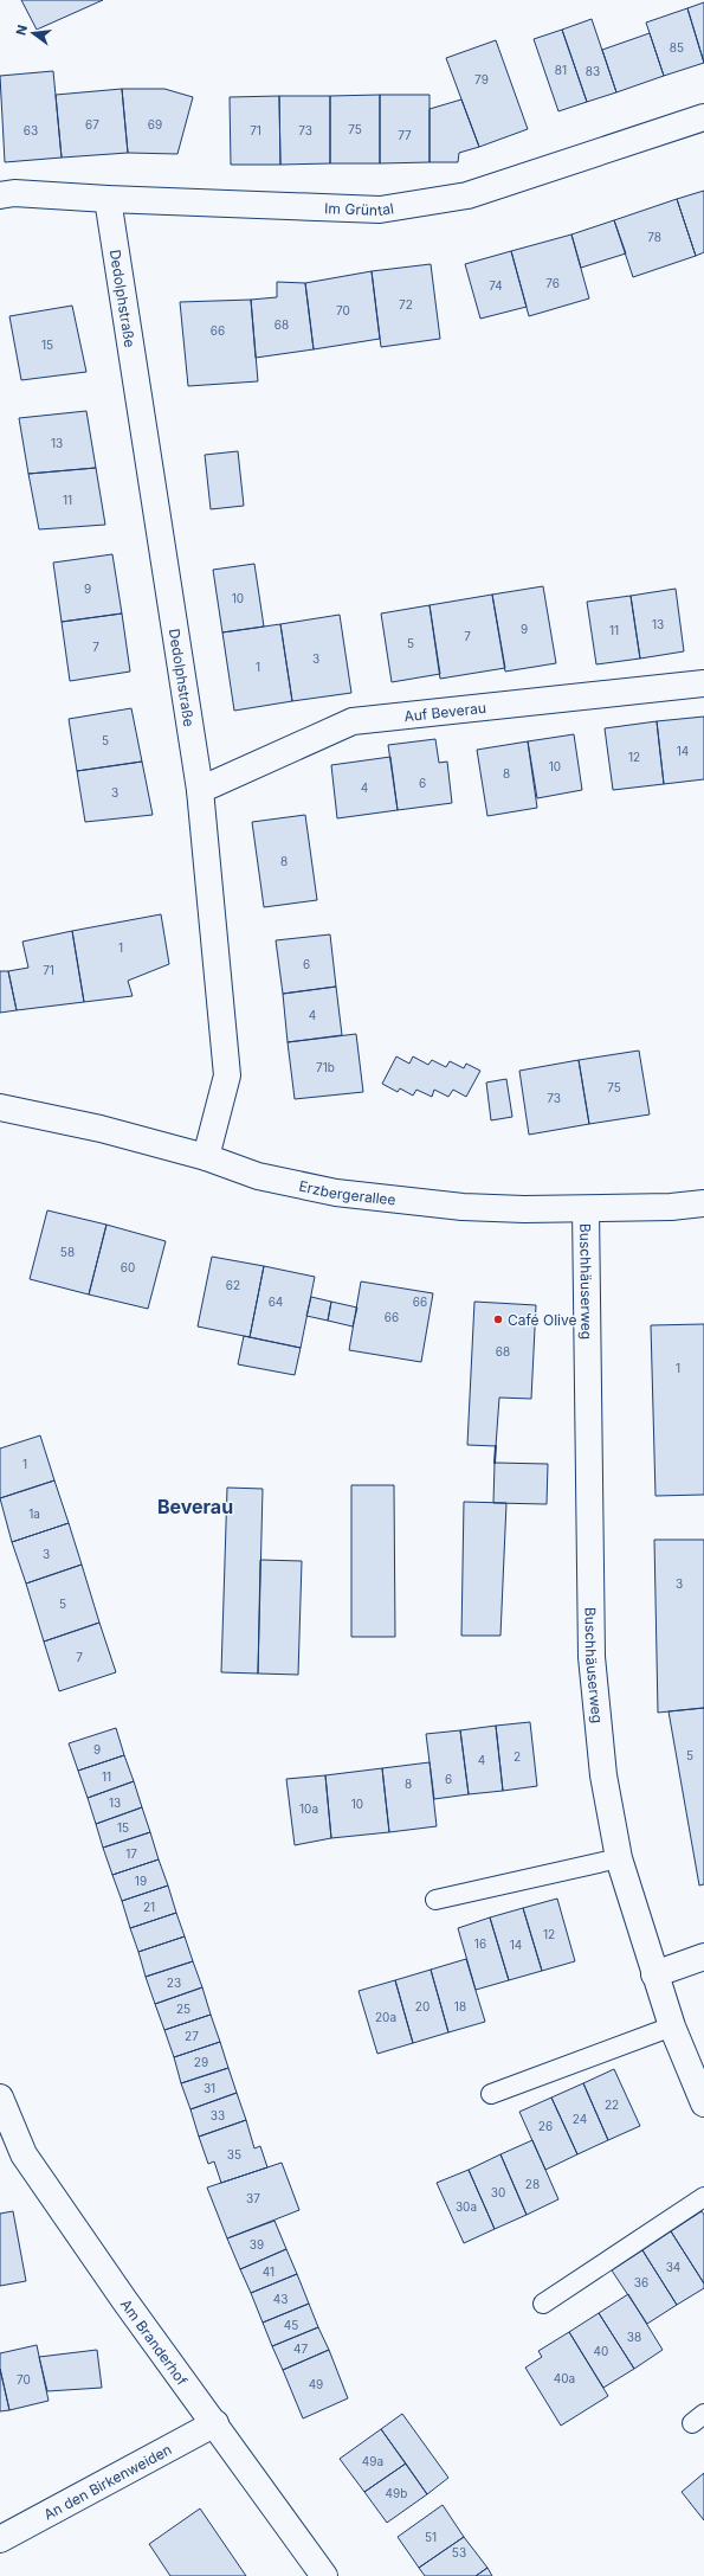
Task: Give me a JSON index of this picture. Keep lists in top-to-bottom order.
{
  "streets": {
    "street": [
      "Im Grüntal",
      "Dedolphstraße",
      "Auf Beverau",
      "Erzbergerallee",
      "Buschhäuserweg",
      "Am Branderhof",
      "An den Birkenweiden"
    ]
  },
  "crossings": [
    ["Im Grüntal", "Dedolphstraße"],
    ["Dedolphstraße", "Auf Beverau"],
    ["Dedolphstraße", "Erzbergerallee"],
    ["Erzbergerallee", "Buschhäuserweg"],
    ["Am Branderhof", "An den Birkenweiden"]
  ],
  "districts": ["Beverau"],
  "places": ["Café Olive"],
  "house_numbers": [
    "85",
    "81",
    "83",
    "79",
    "67",
    "69",
    "75",
    "63",
    "71",
    "73",
    "77",
    "78",
    "76",
    "74",
    "72",
    "70",
    "68",
    "66",
    "15",
    "13",
    "11",
    "9",
    "10",
    "13",
    "9",
    "11",
    "7",
    "5",
    "7",
    "3",
    "1",
    "5",
    "14",
    "12",
    "10",
    "8",
    "6",
    "4",
    "3",
    "8",
    "1",
    "6",
    "71",
    "4",
    "71b",
    "75",
    "73",
    "58",
    "60",
    "62",
    "64",
    "66",
    "66",
    "68",
    "1",
    "1",
    "1a",
    "3",
    "3",
    "5",
    "7",
    "9",
    "5",
    "2",
    "4",
    "11",
    "6",
    "8",
    "13",
    "10",
    "10a",
    "15",
    "17",
    "19",
    "21",
    "12",
    "16",
    "14",
    "23",
    "20",
    "18",
    "25",
    "20a",
    "27",
    "29",
    "31",
    "22",
    "33",
    "24",
    "26",
    "35",
    "28",
    "30",
    "37",
    "30a",
    "39",
    "34",
    "41",
    "36",
    "43",
    "45",
    "38",
    "47",
    "40",
    "40a",
    "70",
    "49",
    "49a",
    "49b",
    "51",
    "53"
  ],
  "north": "left"
}
